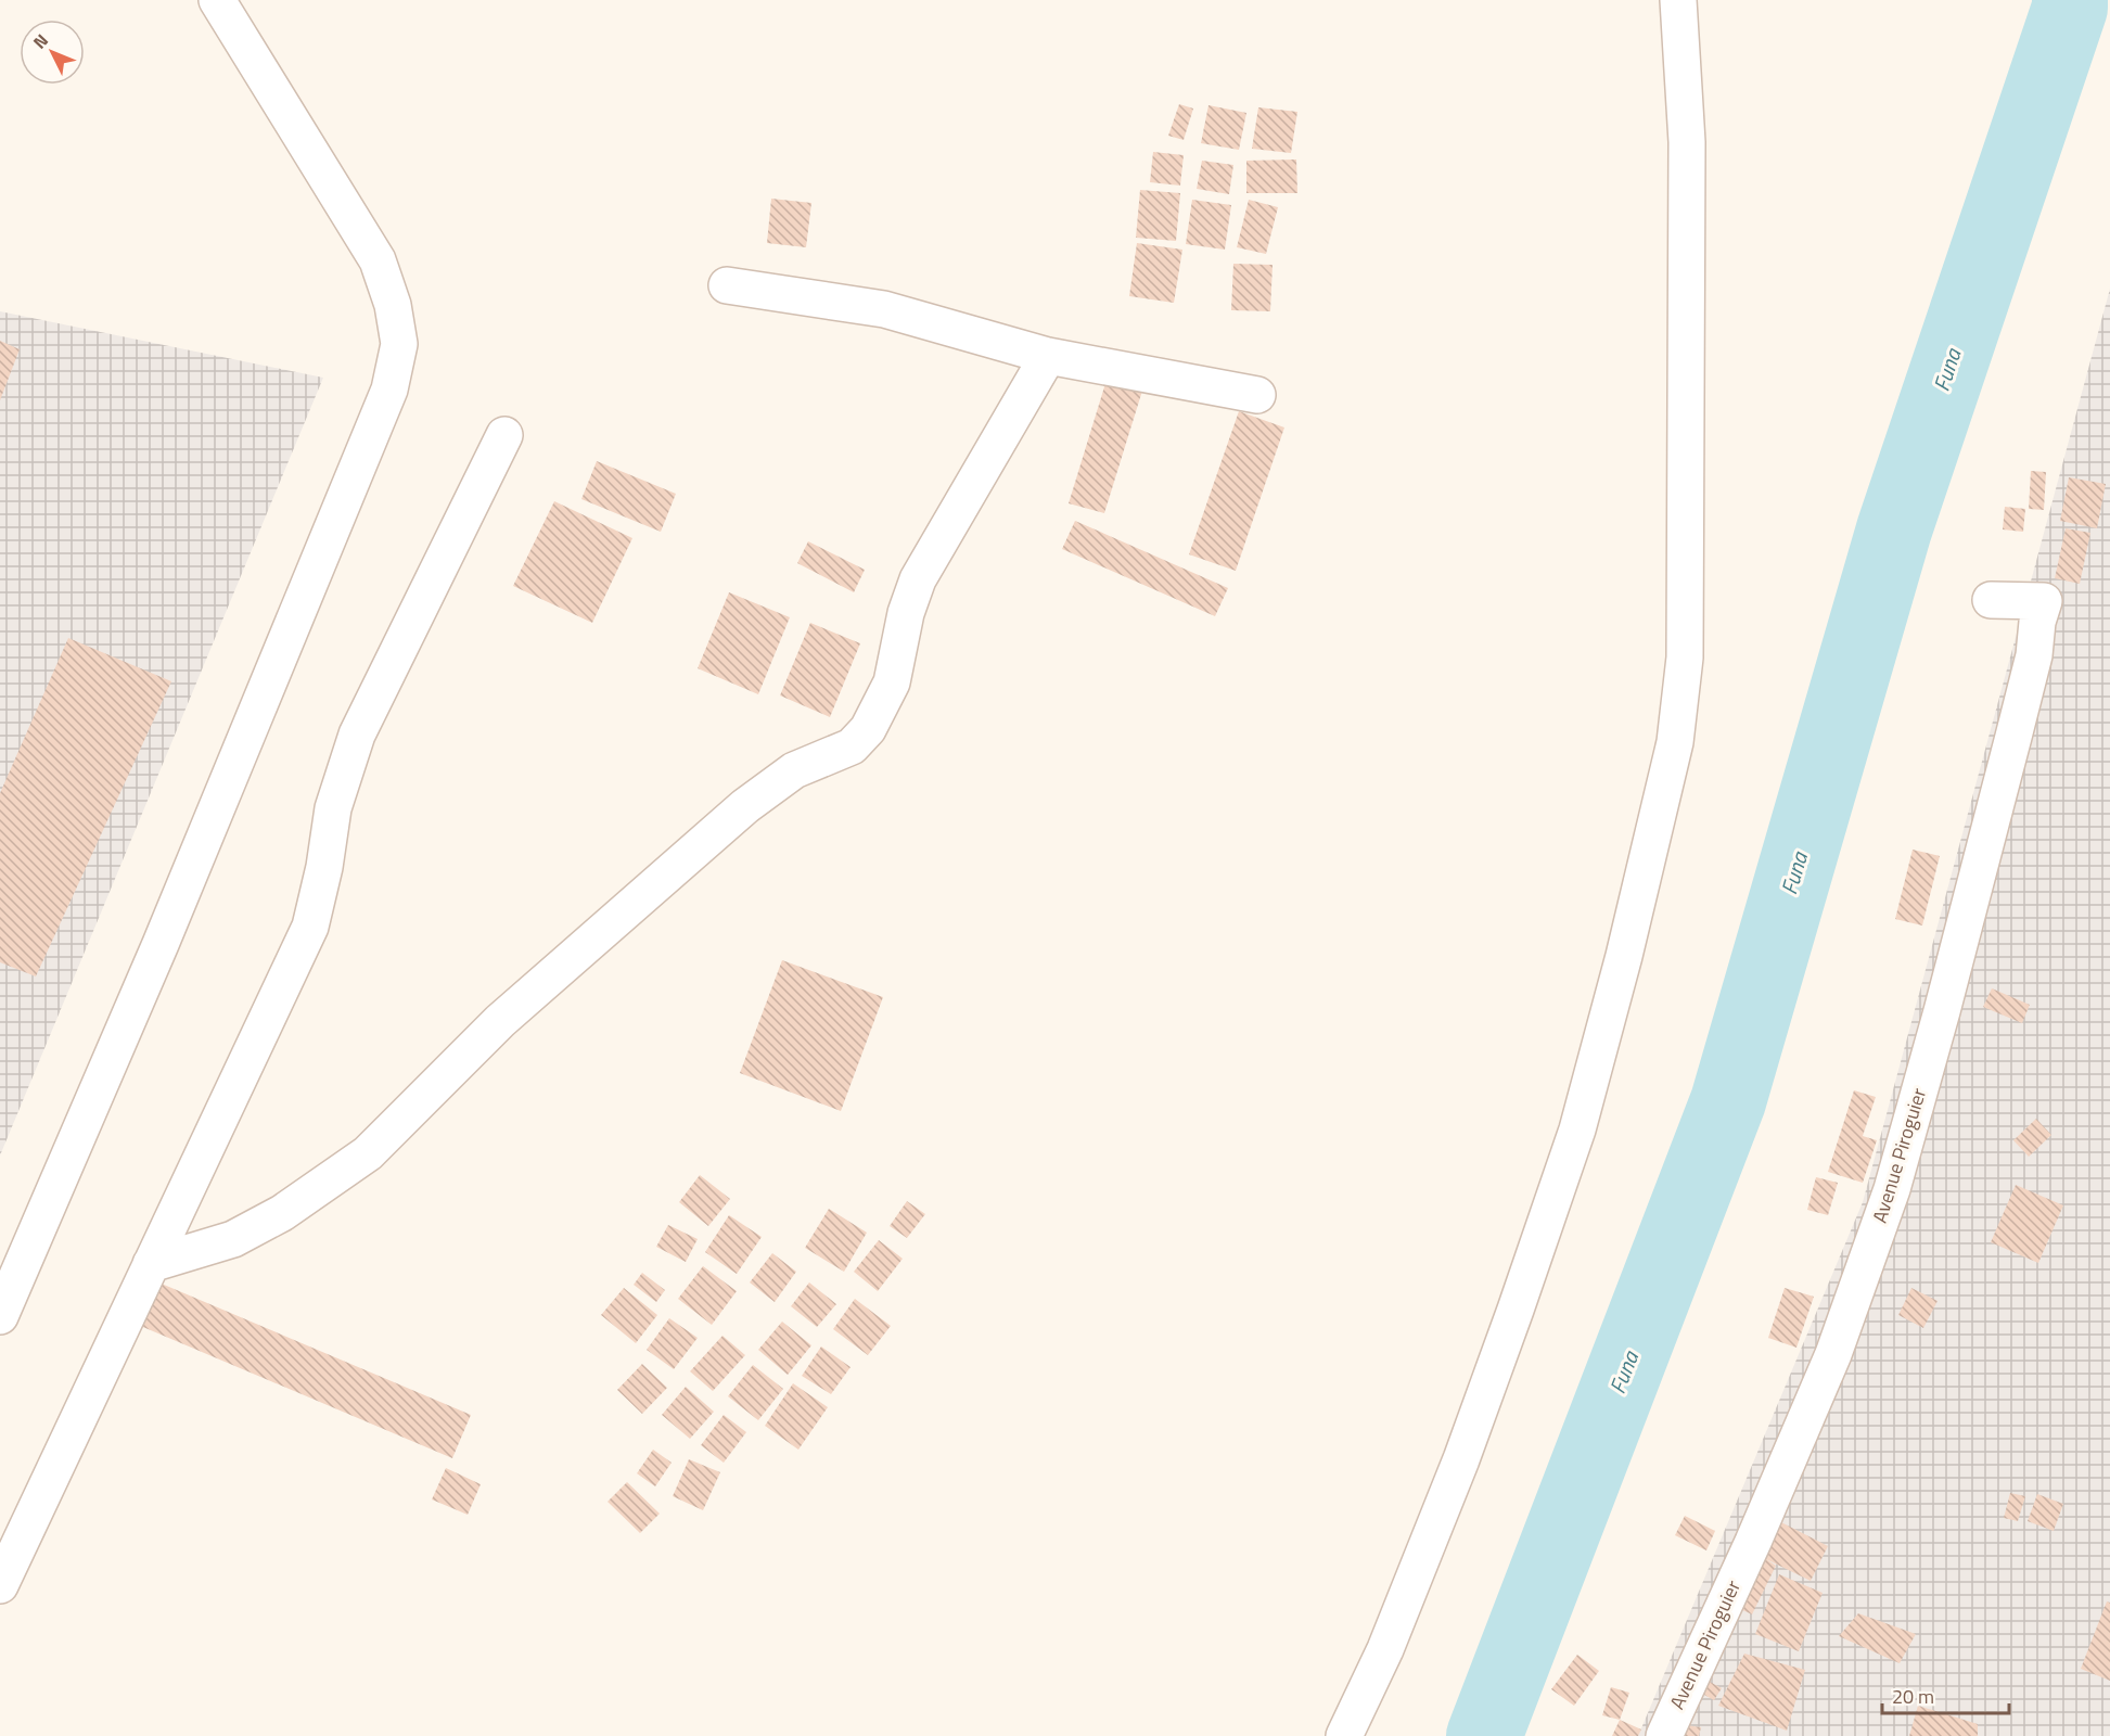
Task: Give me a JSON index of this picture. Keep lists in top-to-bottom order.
{
  "streets": {
    "street": ["Avenue Piroguier"]
  },
  "water": ["Funa"],
  "scale_bar": "20 m",
  "north": "top left"
}
